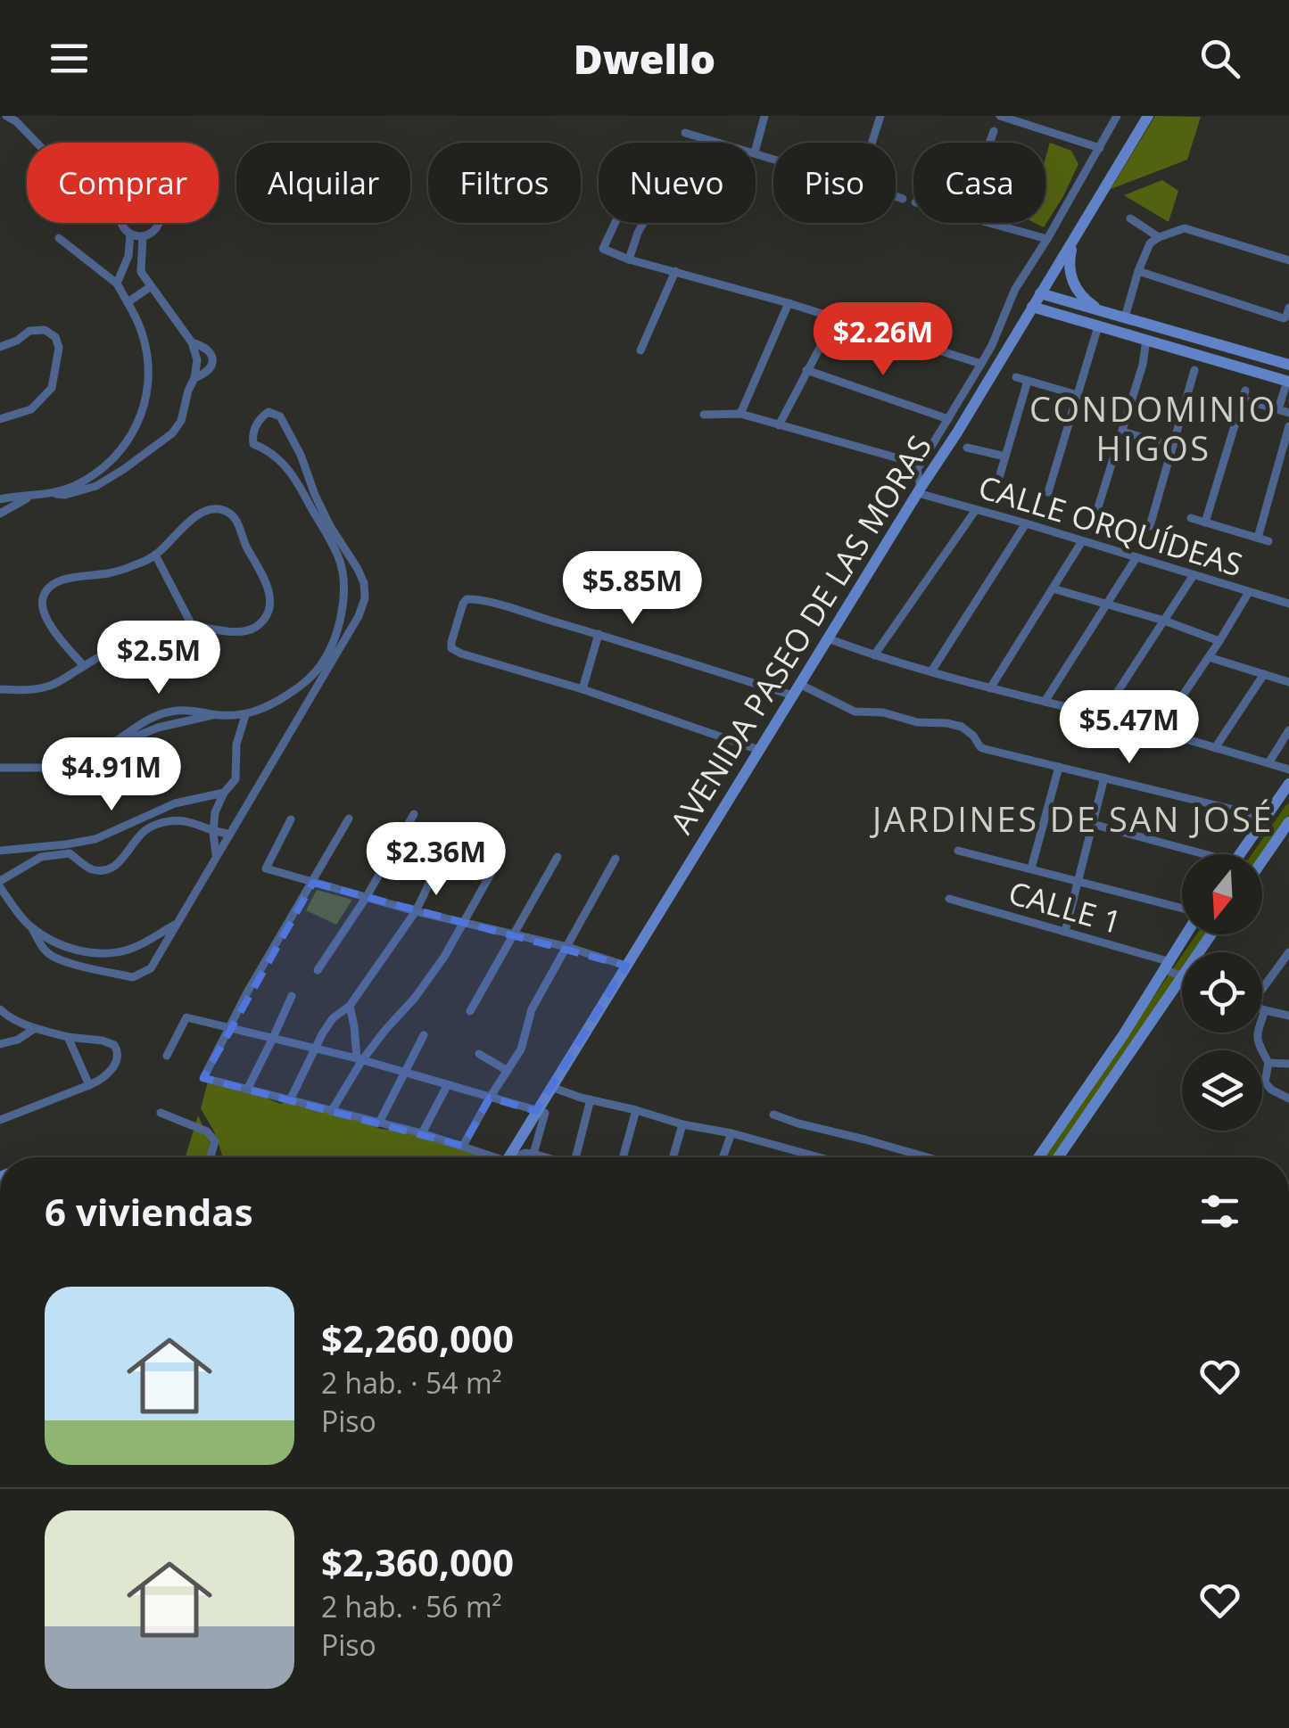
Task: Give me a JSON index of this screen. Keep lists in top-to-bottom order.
{
  "streets": {
    "street": ["CALLE ORQUÍDEAS", "AVENIDA PASEO DE LAS MORAS", "CALLE 1"]
  },
  "crossings": [
    ["CALLE ORQUÍDEAS", "AVENIDA PASEO DE LAS MORAS"]
  ],
  "districts": ["CONDOMINIO HIGOS", "JARDINES DE SAN JOSÉ"],
  "north": "bottom",
  "page": {
    "header": "Dwello",
    "chip": [
      "Comprar",
      "Alquilar",
      "Filtros",
      "Nuevo",
      "Piso",
      "Casa"
    ],
    "price": [
      "$2.26M",
      "$5.85M",
      "$2.5M",
      "$5.47M",
      "$4.91M",
      "$2.36M"
    ],
    "heading": "6 viviendas",
    "list": [
      {
        "name": "$2,260,000",
        "note": "2 hab. · 54 m² · Piso"
      },
      {
        "name": "$2,360,000",
        "note": "2 hab. · 56 m² · Piso"
      }
    ]
  }
}
